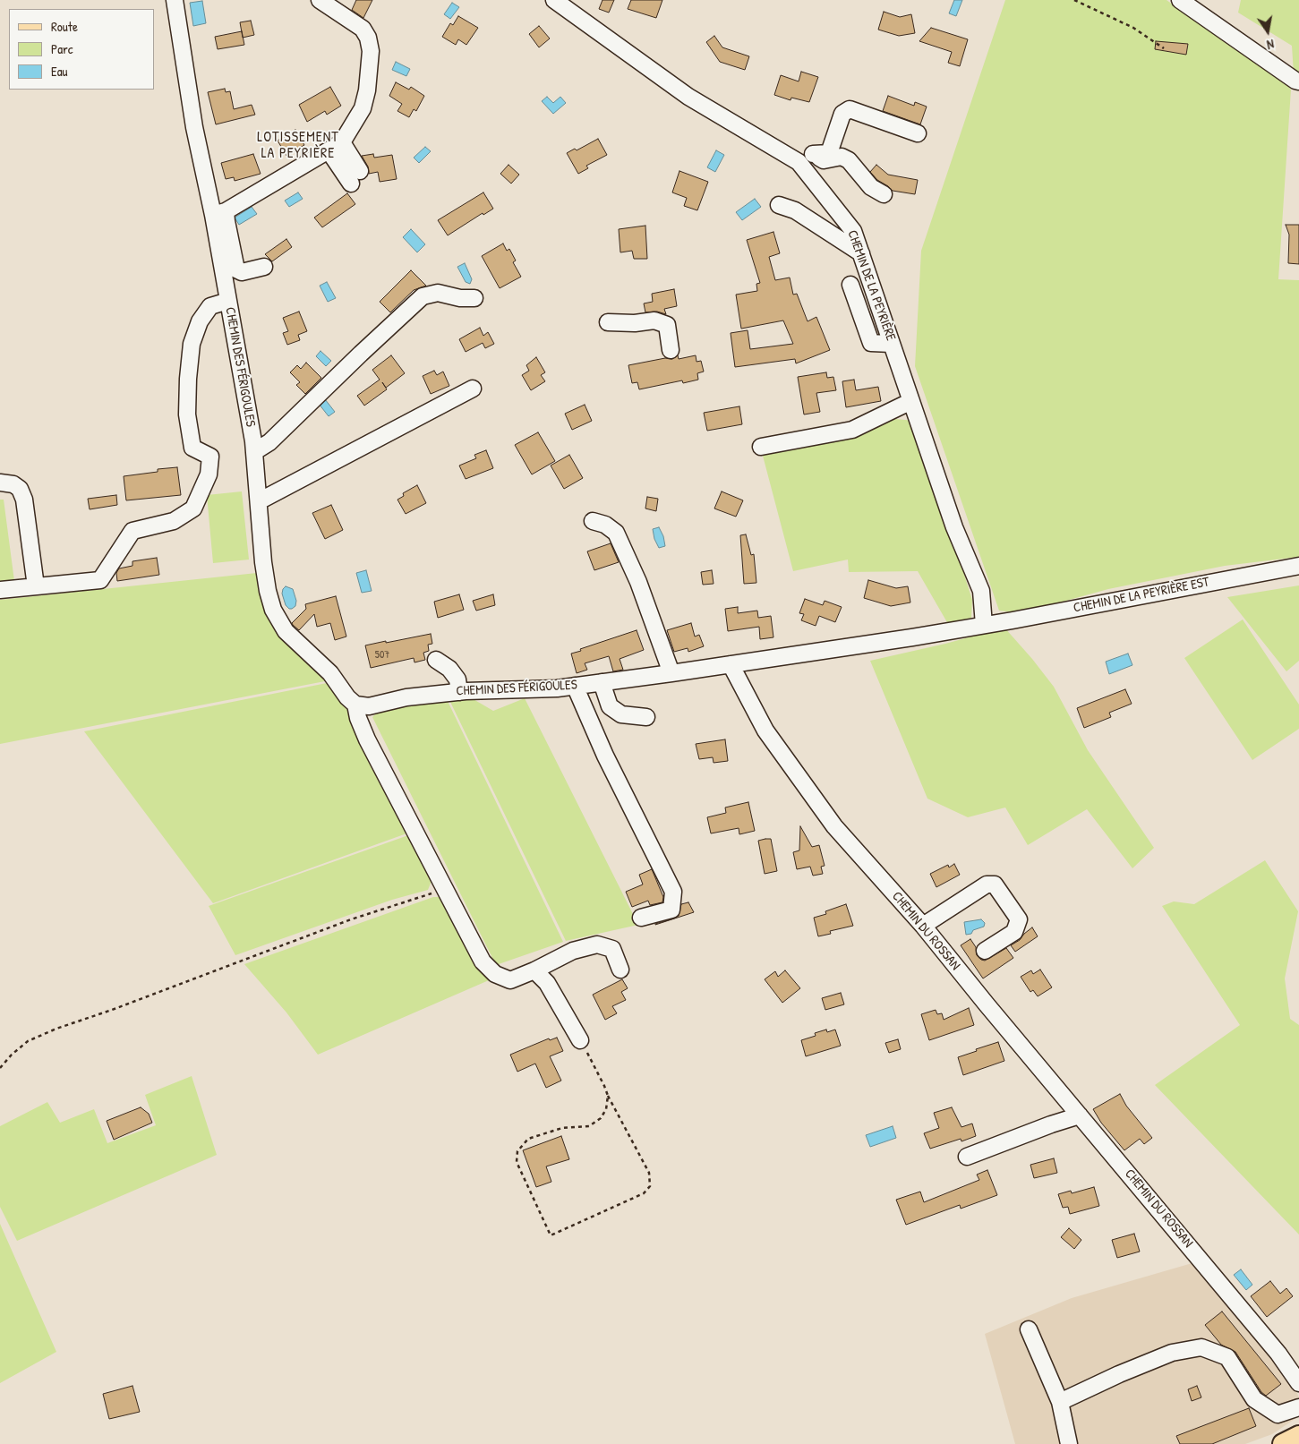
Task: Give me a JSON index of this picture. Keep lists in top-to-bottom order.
{
  "streets": {
    "street": [
      "CHEMIN DE LA PEYRIÈRE",
      "CHEMIN DES FÉRIGOULES",
      "CHEMIN DE LA PEYRIÈRE EST",
      "CHEMIN DU ROSSAN"
    ]
  },
  "crossings": [
    ["CHEMIN DE LA PEYRIÈRE", "CHEMIN DE LA PEYRIÈRE EST"],
    ["CHEMIN DES FÉRIGOULES", "CHEMIN DU ROSSAN"]
  ],
  "districts": ["LOTISSEMENT LA PEYRIÈRE"],
  "house_numbers": ["507"],
  "legend": ["Route", "Parc", "Eau"],
  "north": "bottom"
}
